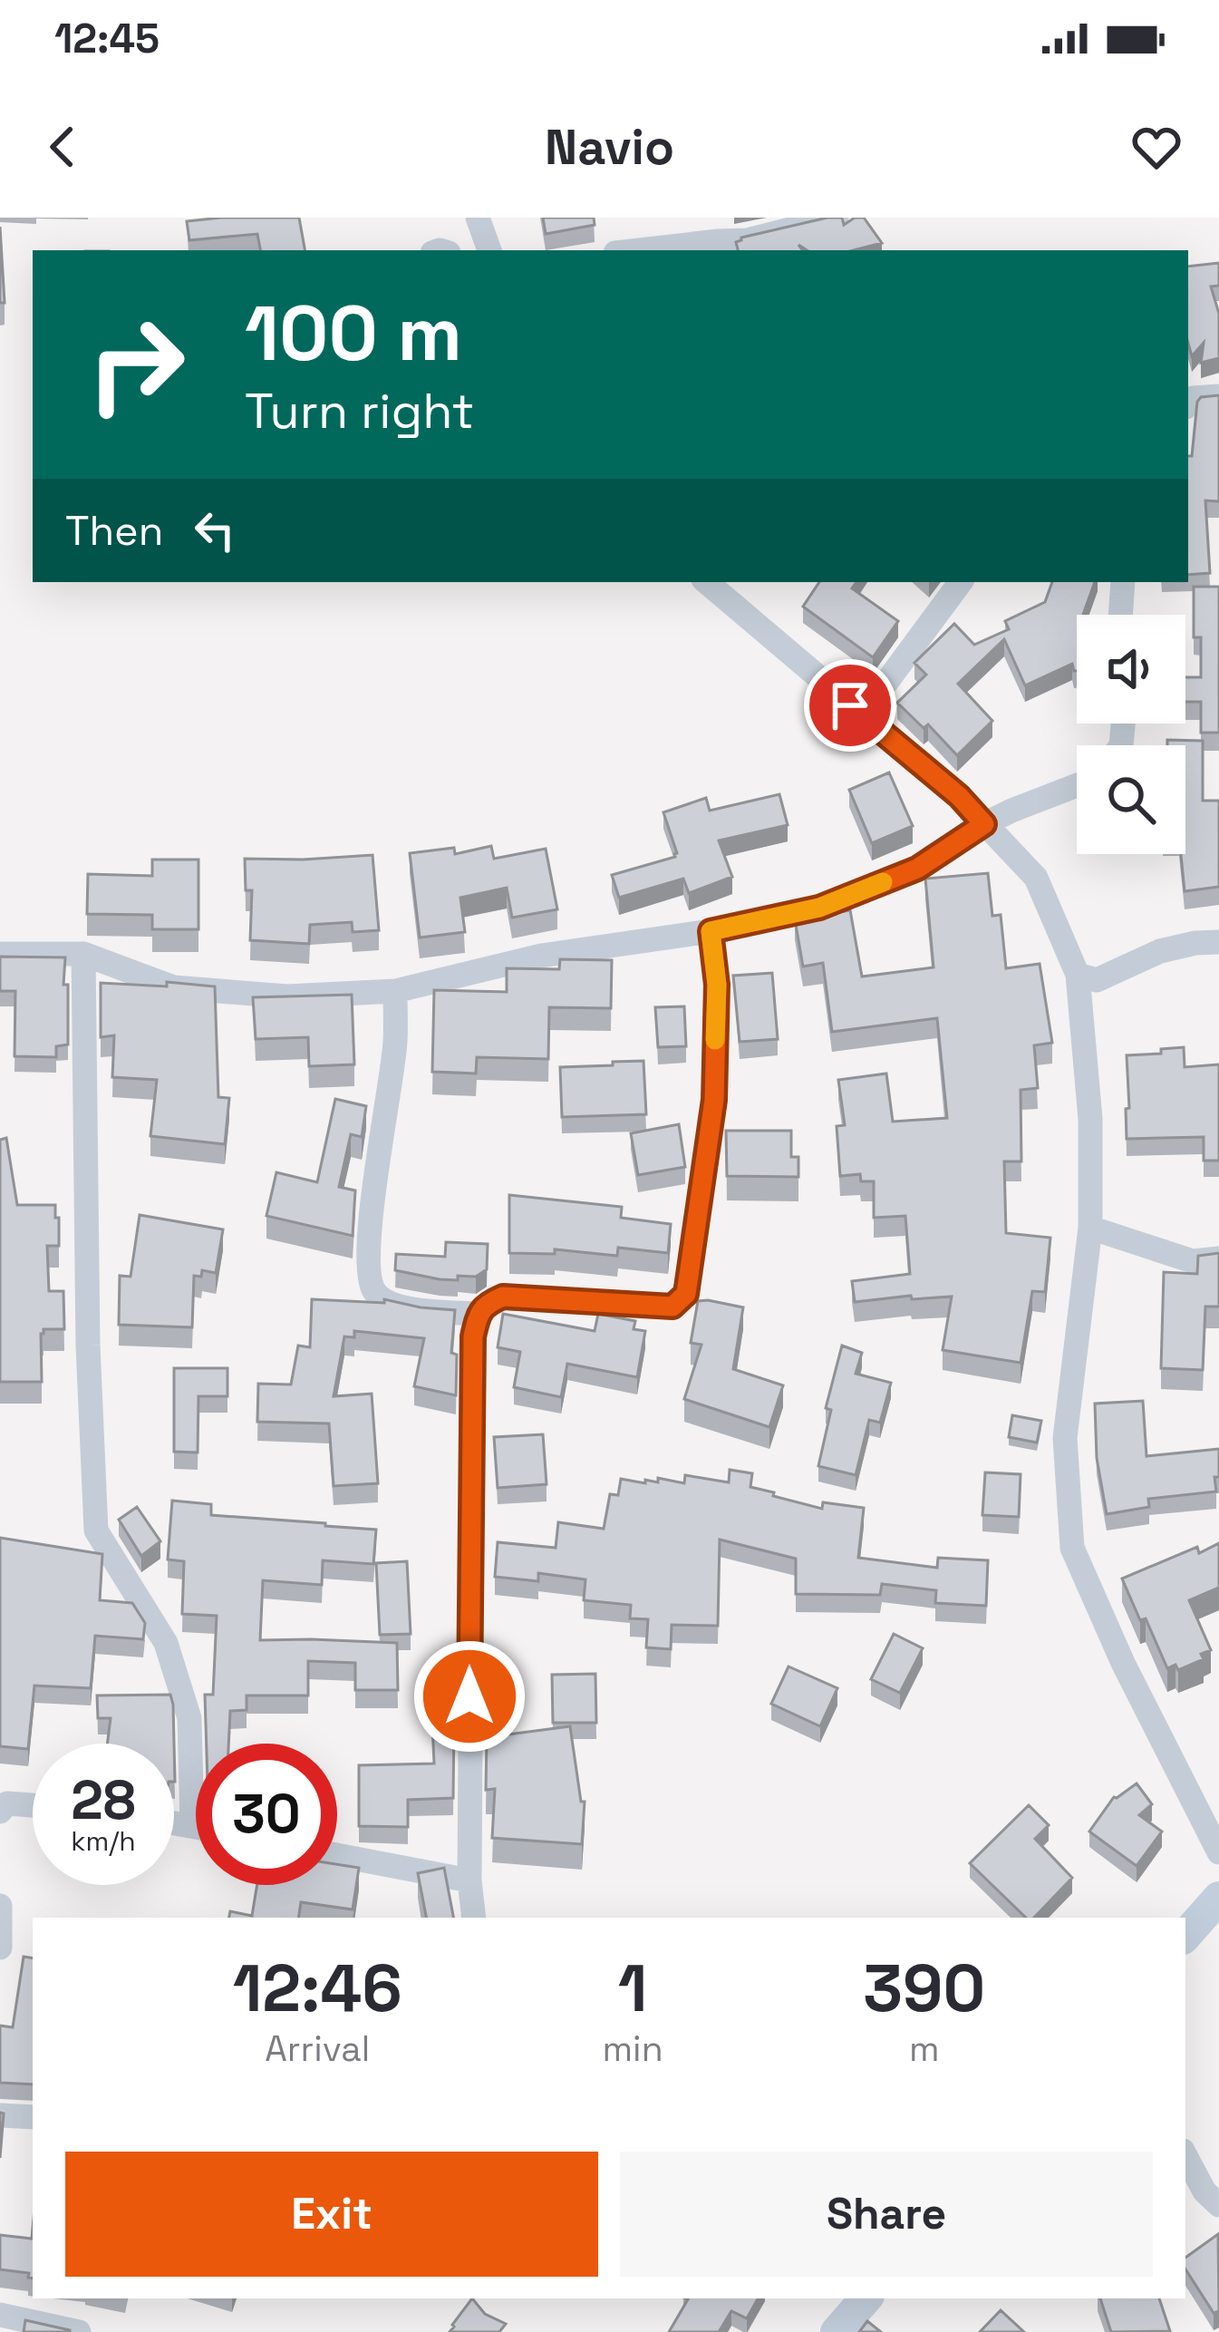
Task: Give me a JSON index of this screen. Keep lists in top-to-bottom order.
{
  "page": {
    "status": "12:45",
    "header": "Navio",
    "turn": ["100 m", "Turn right"],
    "then": "Then",
    "speed": "28 km/h",
    "limit": "30",
    "eta": [
      "12:46",
      "Arrival",
      "1",
      "min",
      "390",
      "m"
    ],
    "buttons": ["Exit", "Share"]
  }
}
